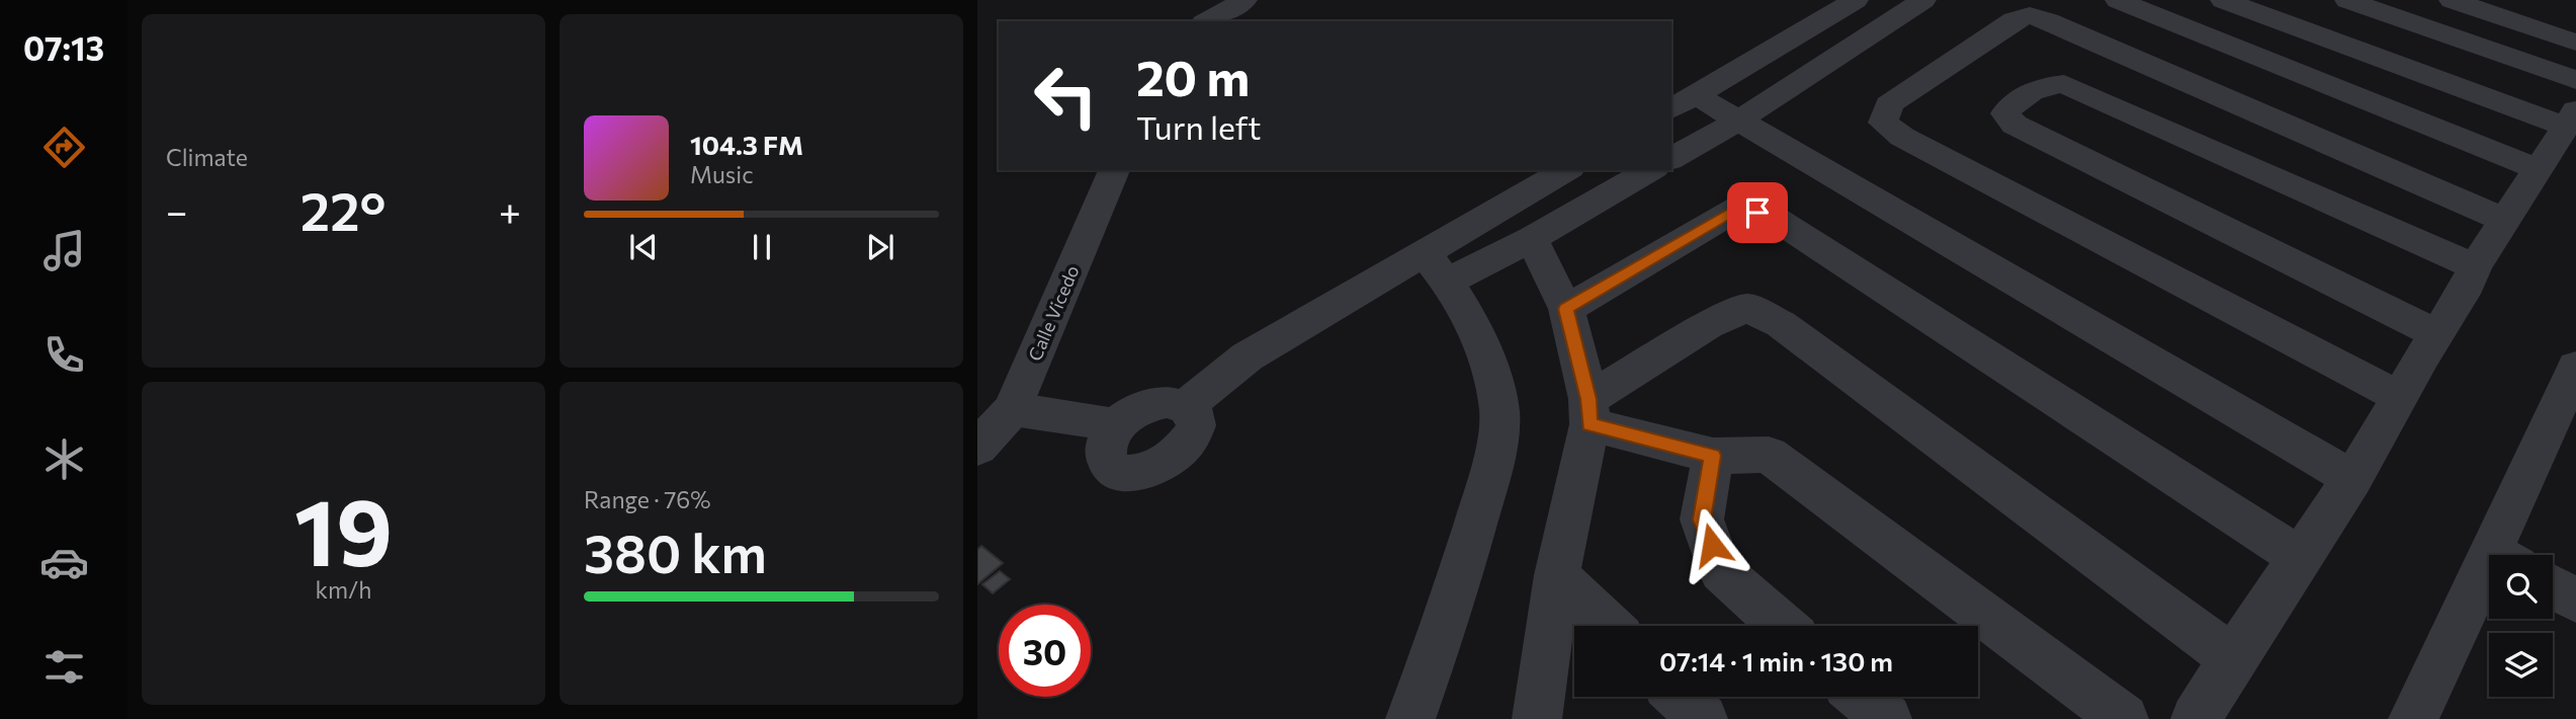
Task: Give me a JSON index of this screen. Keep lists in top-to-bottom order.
{
  "streets": {
    "street": ["Calle Vicedo"]
  },
  "page": {
    "tabs": "07:13",
    "tile": [
      "Climate",
      ["19", "km/h"],
      ["Range · 76%", "380 km"]
    ],
    "turn": ["20 m", "Turn left"],
    "song": ["104.3 FM", "Music"],
    "heat": ["−", "22°", "+"],
    "limit": "30",
    "trip": "07:14 · 1 min · 130 m"
  }
}
